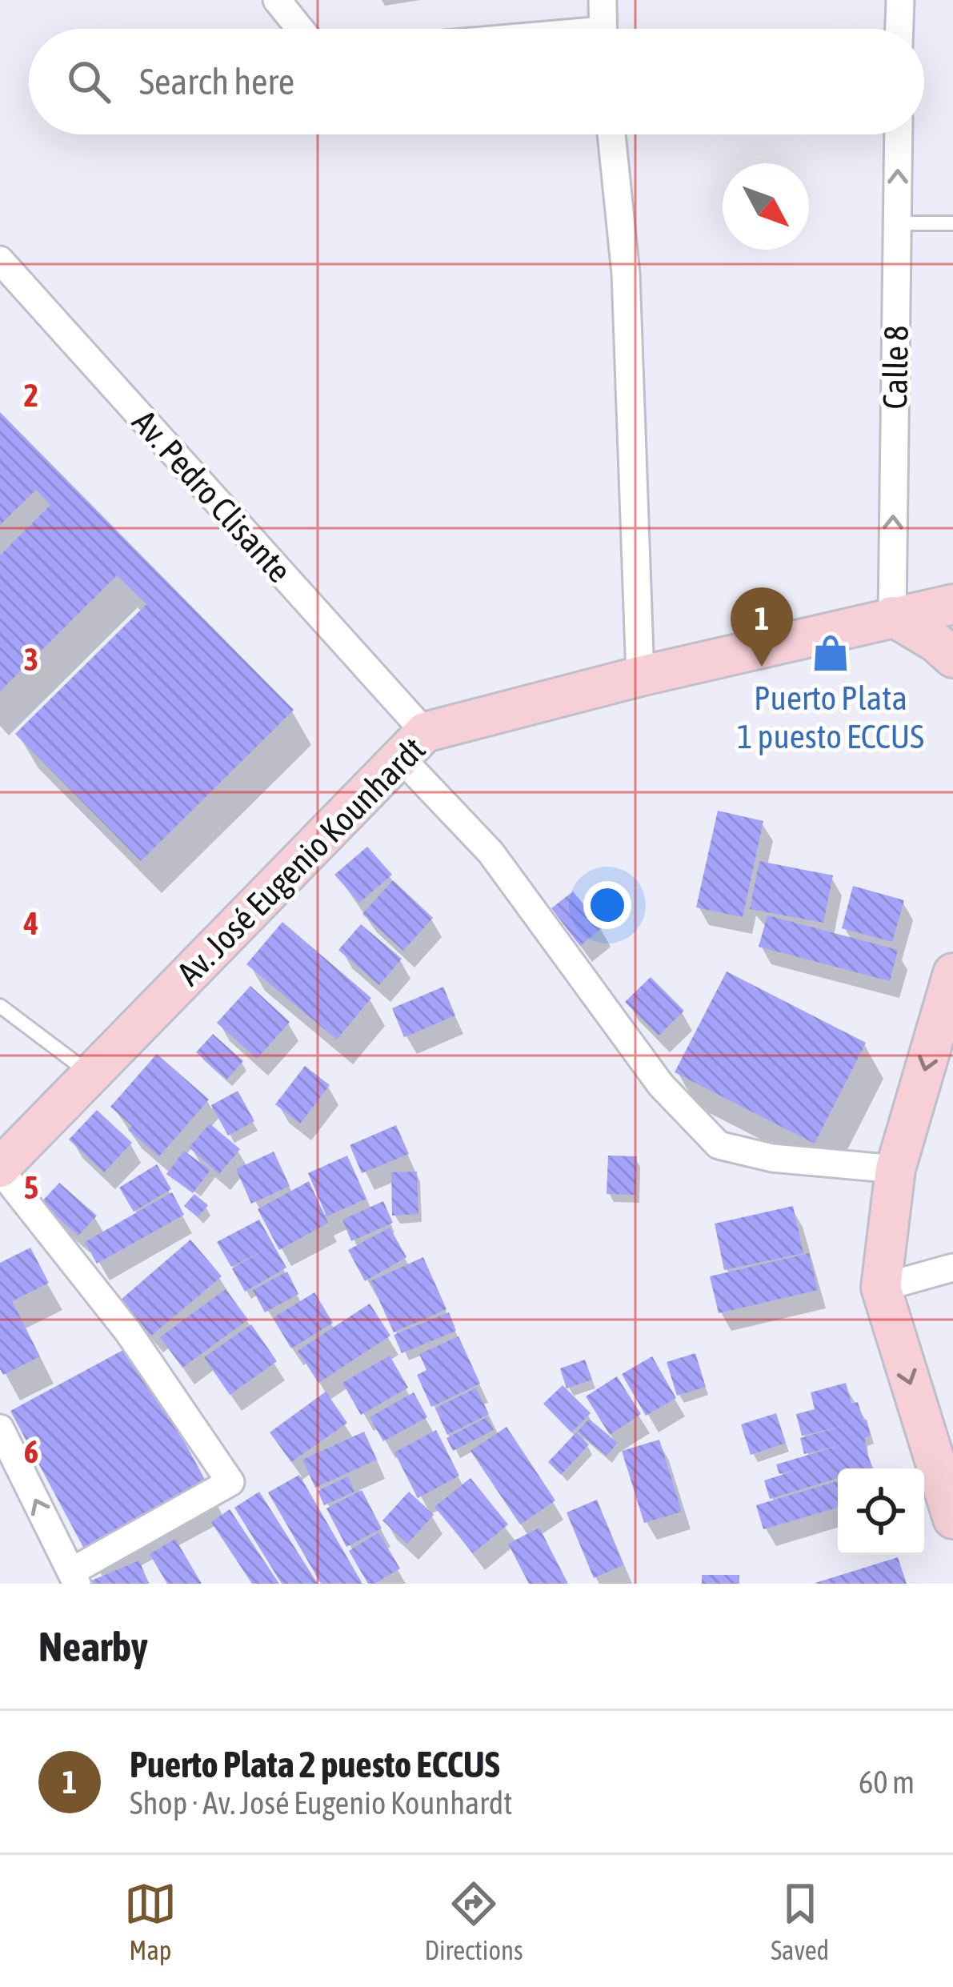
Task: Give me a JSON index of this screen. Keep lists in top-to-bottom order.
{
  "streets": {
    "street": ["Calle 8", "Av. Pedro Clisante", "Av. José Eugenio Kounhardt"]
  },
  "crossings": [
    ["Calle 8", "Av. José Eugenio Kounhardt"],
    ["Av. Pedro Clisante", "Av. José Eugenio Kounhardt"]
  ],
  "one_way": ["Calle 8"],
  "places": {
    "shop": ["Puerto Plata 1 puesto ECCUS"]
  },
  "north": "bottom right",
  "page": {
    "search": "Search here",
    "pins": "1",
    "heading": "Nearby",
    "list": [
      {
        "mark": "1",
        "name": "Puerto Plata 2 puesto ECCUS",
        "note": "Shop · Av. José Eugenio Kounhardt",
        "value": "60 m"
      }
    ],
    "nav": ["Map", "Directions", "Saved"]
  },
  "grid": {
    "rows": [
      "2",
      "3",
      "4",
      "5",
      "6"
    ]
  }
}
